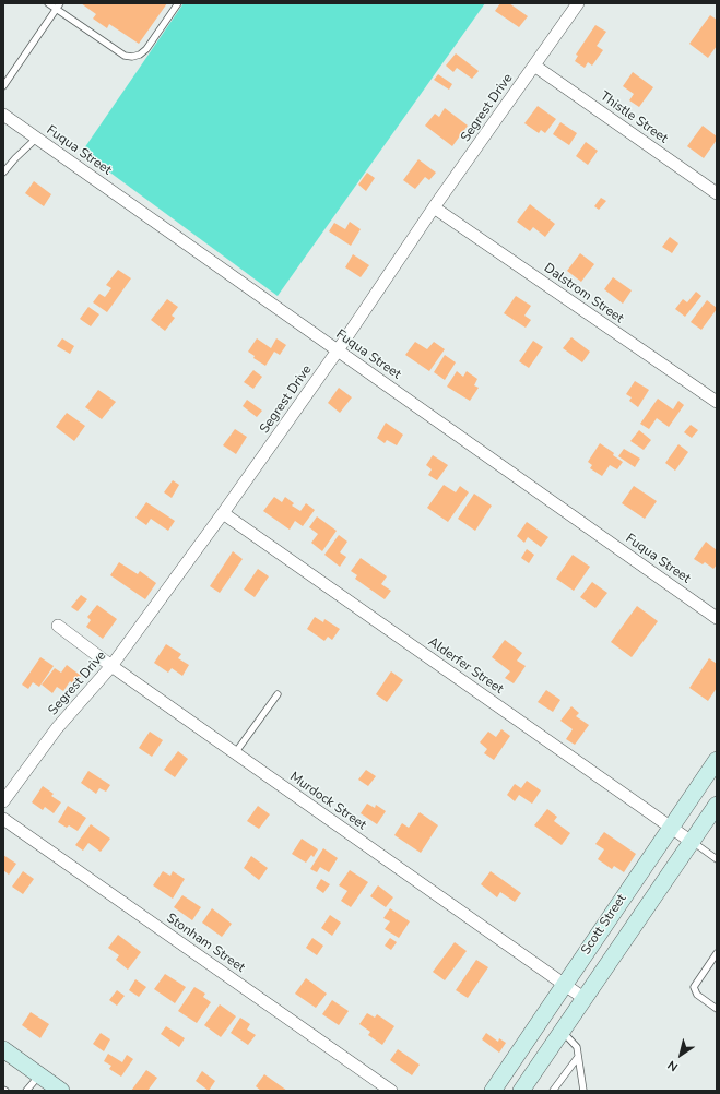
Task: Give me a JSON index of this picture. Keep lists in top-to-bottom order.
{
  "streets": {
    "main road": ["Scott Street"],
    "street": [
      "Segrest Drive",
      "Thistle Street",
      "Fuqua Street",
      "Dalstrom Street",
      "Alderfer Street",
      "Murdock Street",
      "Stonham Street"
    ]
  },
  "crossings": [
    ["Segrest Drive", "Thistle Street"],
    ["Segrest Drive", "Fuqua Street"],
    ["Segrest Drive", "Dalstrom Street"],
    ["Segrest Drive", "Alderfer Street"],
    ["Segrest Drive", "Murdock Street"],
    ["Alderfer Street", "Scott Street"],
    ["Murdock Street", "Scott Street"]
  ],
  "north": "bottom left"
}
